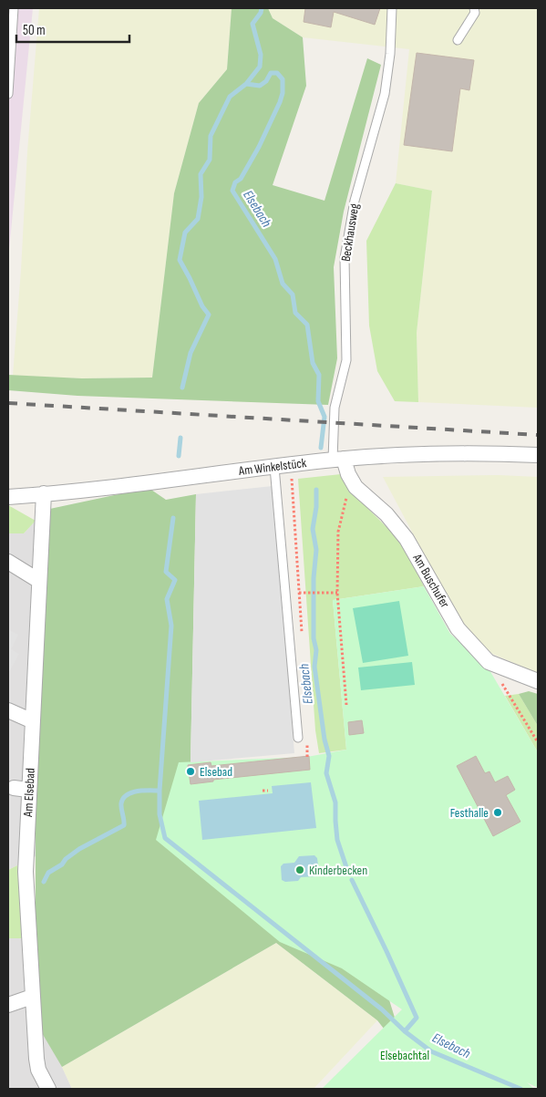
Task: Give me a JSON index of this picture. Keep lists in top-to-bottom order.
{
  "streets": {
    "street": ["Am Winkelstück", "Am Buschufer", "Am Elsebad"],
    "lane": ["Beckhausweg"]
  },
  "crossings": [
    ["Beckhausweg", "Am Winkelstück"],
    ["Beckhausweg", "Am Buschufer"],
    ["Am Winkelstück", "Am Buschufer"],
    ["Am Winkelstück", "Am Elsebad"]
  ],
  "water": ["Elsebach"],
  "parks": ["Elsebachtal"],
  "places": ["Elsebad", "Festhalle", "Kinderbecken"],
  "scale_bar": "50 m"
}
